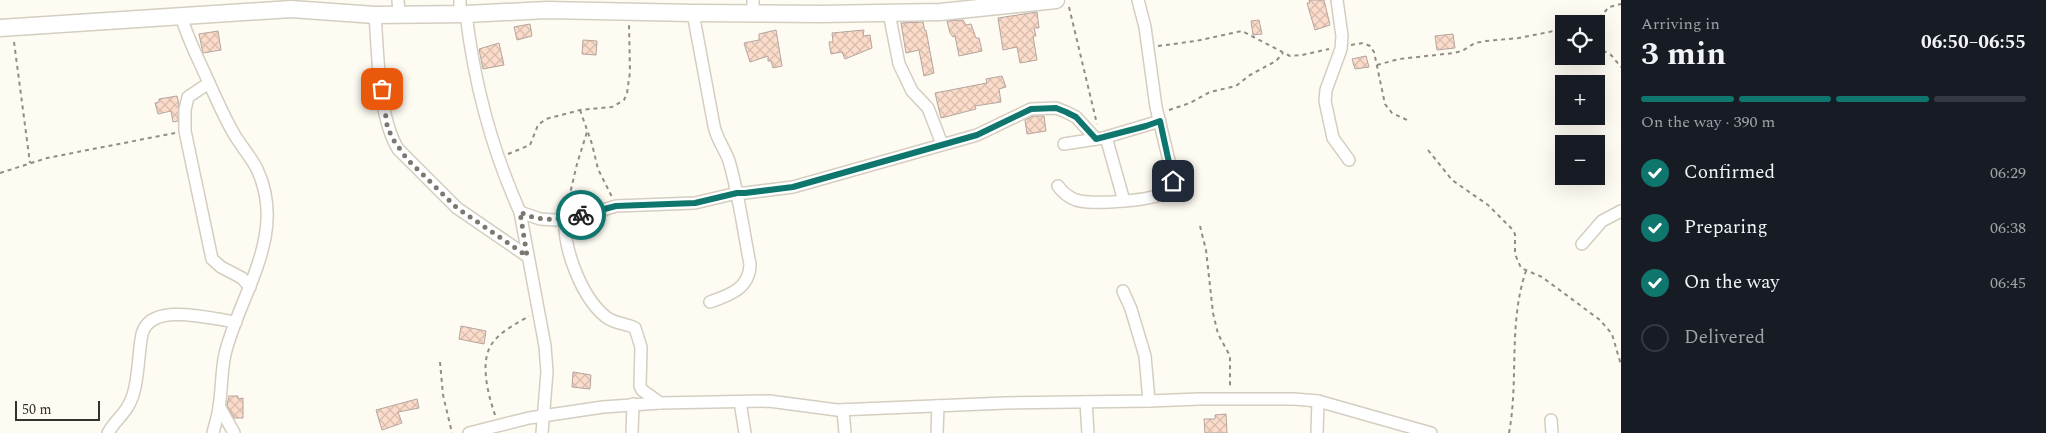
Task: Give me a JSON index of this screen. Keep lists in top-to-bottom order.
{
  "scale_bar": "50 m",
  "page": {
    "heading": ["3 min", "Arriving in", "06:50–06:55"],
    "map_buttons": ["+", "−"],
    "bar": "On the way · 390 m",
    "list": [
      ["Confirmed", "06:29"],
      ["Preparing", "06:38"],
      ["On the way", "06:45"],
      "Delivered"
    ],
    "scale": "50 m"
  }
}
